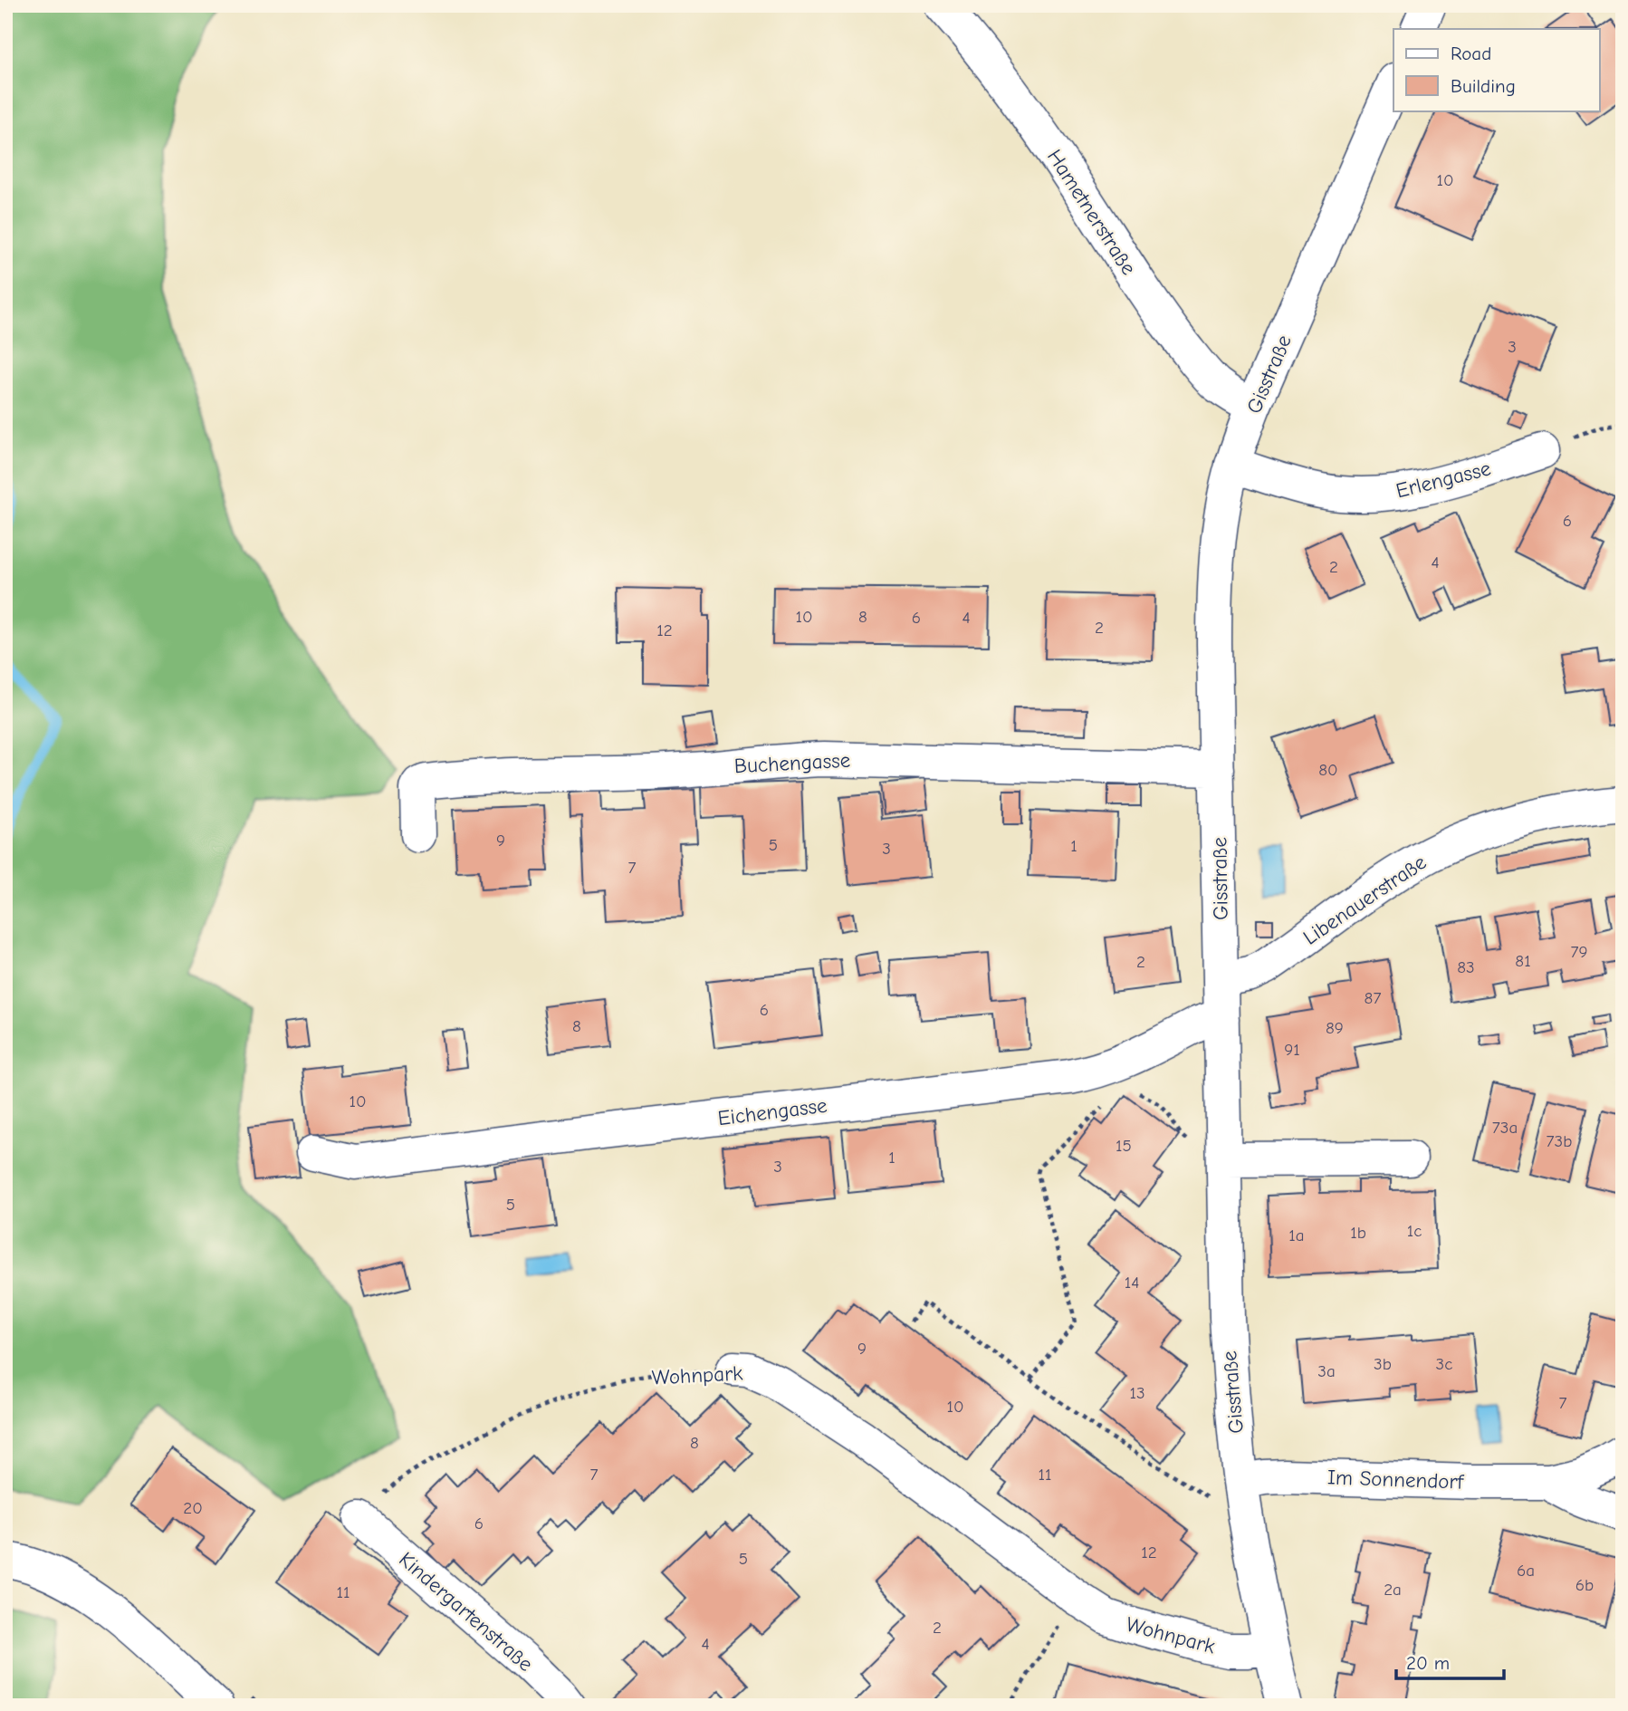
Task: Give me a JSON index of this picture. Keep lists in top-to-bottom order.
{
  "streets": {
    "street": [
      "Hametnerstraße",
      "Gisstraße",
      "Erlengasse",
      "Buchengasse",
      "Libenauerstraße",
      "Eichengasse",
      "Wohnpark",
      "Im Sonnendorf",
      "Kindergartenstraße"
    ]
  },
  "crossings": [
    ["Hametnerstraße", "Gisstraße"],
    ["Gisstraße", "Erlengasse"],
    ["Gisstraße", "Buchengasse"],
    ["Gisstraße", "Libenauerstraße"],
    ["Gisstraße", "Eichengasse"],
    ["Gisstraße", "Wohnpark"],
    ["Gisstraße", "Im Sonnendorf"],
    ["Wohnpark", "Kindergartenstraße"]
  ],
  "house_numbers": [
    "10",
    "3",
    "6",
    "4",
    "2",
    "10",
    "8",
    "6",
    "4",
    "2",
    "12",
    "80",
    "9",
    "5",
    "1",
    "3",
    "7",
    "79",
    "81",
    "2",
    "83",
    "87",
    "6",
    "8",
    "89",
    "91",
    "10",
    "73a",
    "73b",
    "15",
    "1",
    "3",
    "5",
    "1c",
    "1b",
    "1a",
    "14",
    "9",
    "3b",
    "3c",
    "3a",
    "13",
    "7",
    "10",
    "8",
    "7",
    "11",
    "20",
    "6",
    "12",
    "5",
    "6a",
    "6b",
    "2a",
    "11",
    "2",
    "4"
  ],
  "legend": ["Road", "Building"],
  "scale_bar": "20 m"
}
